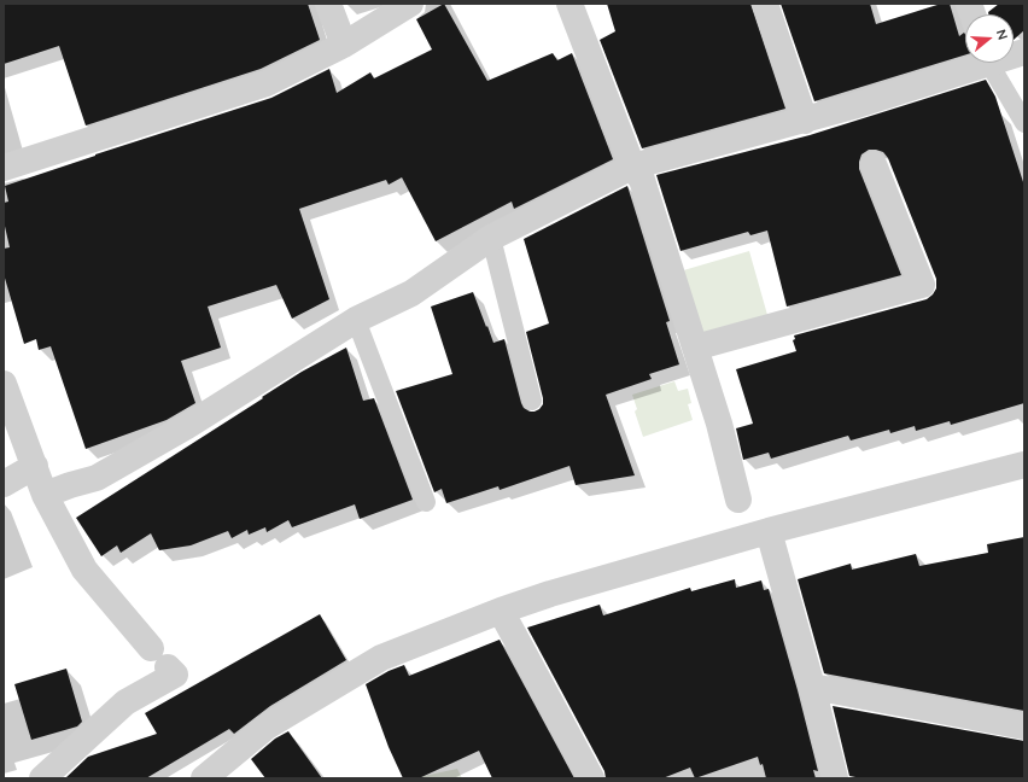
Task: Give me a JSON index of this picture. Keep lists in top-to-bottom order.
{
  "north": "right"
}
